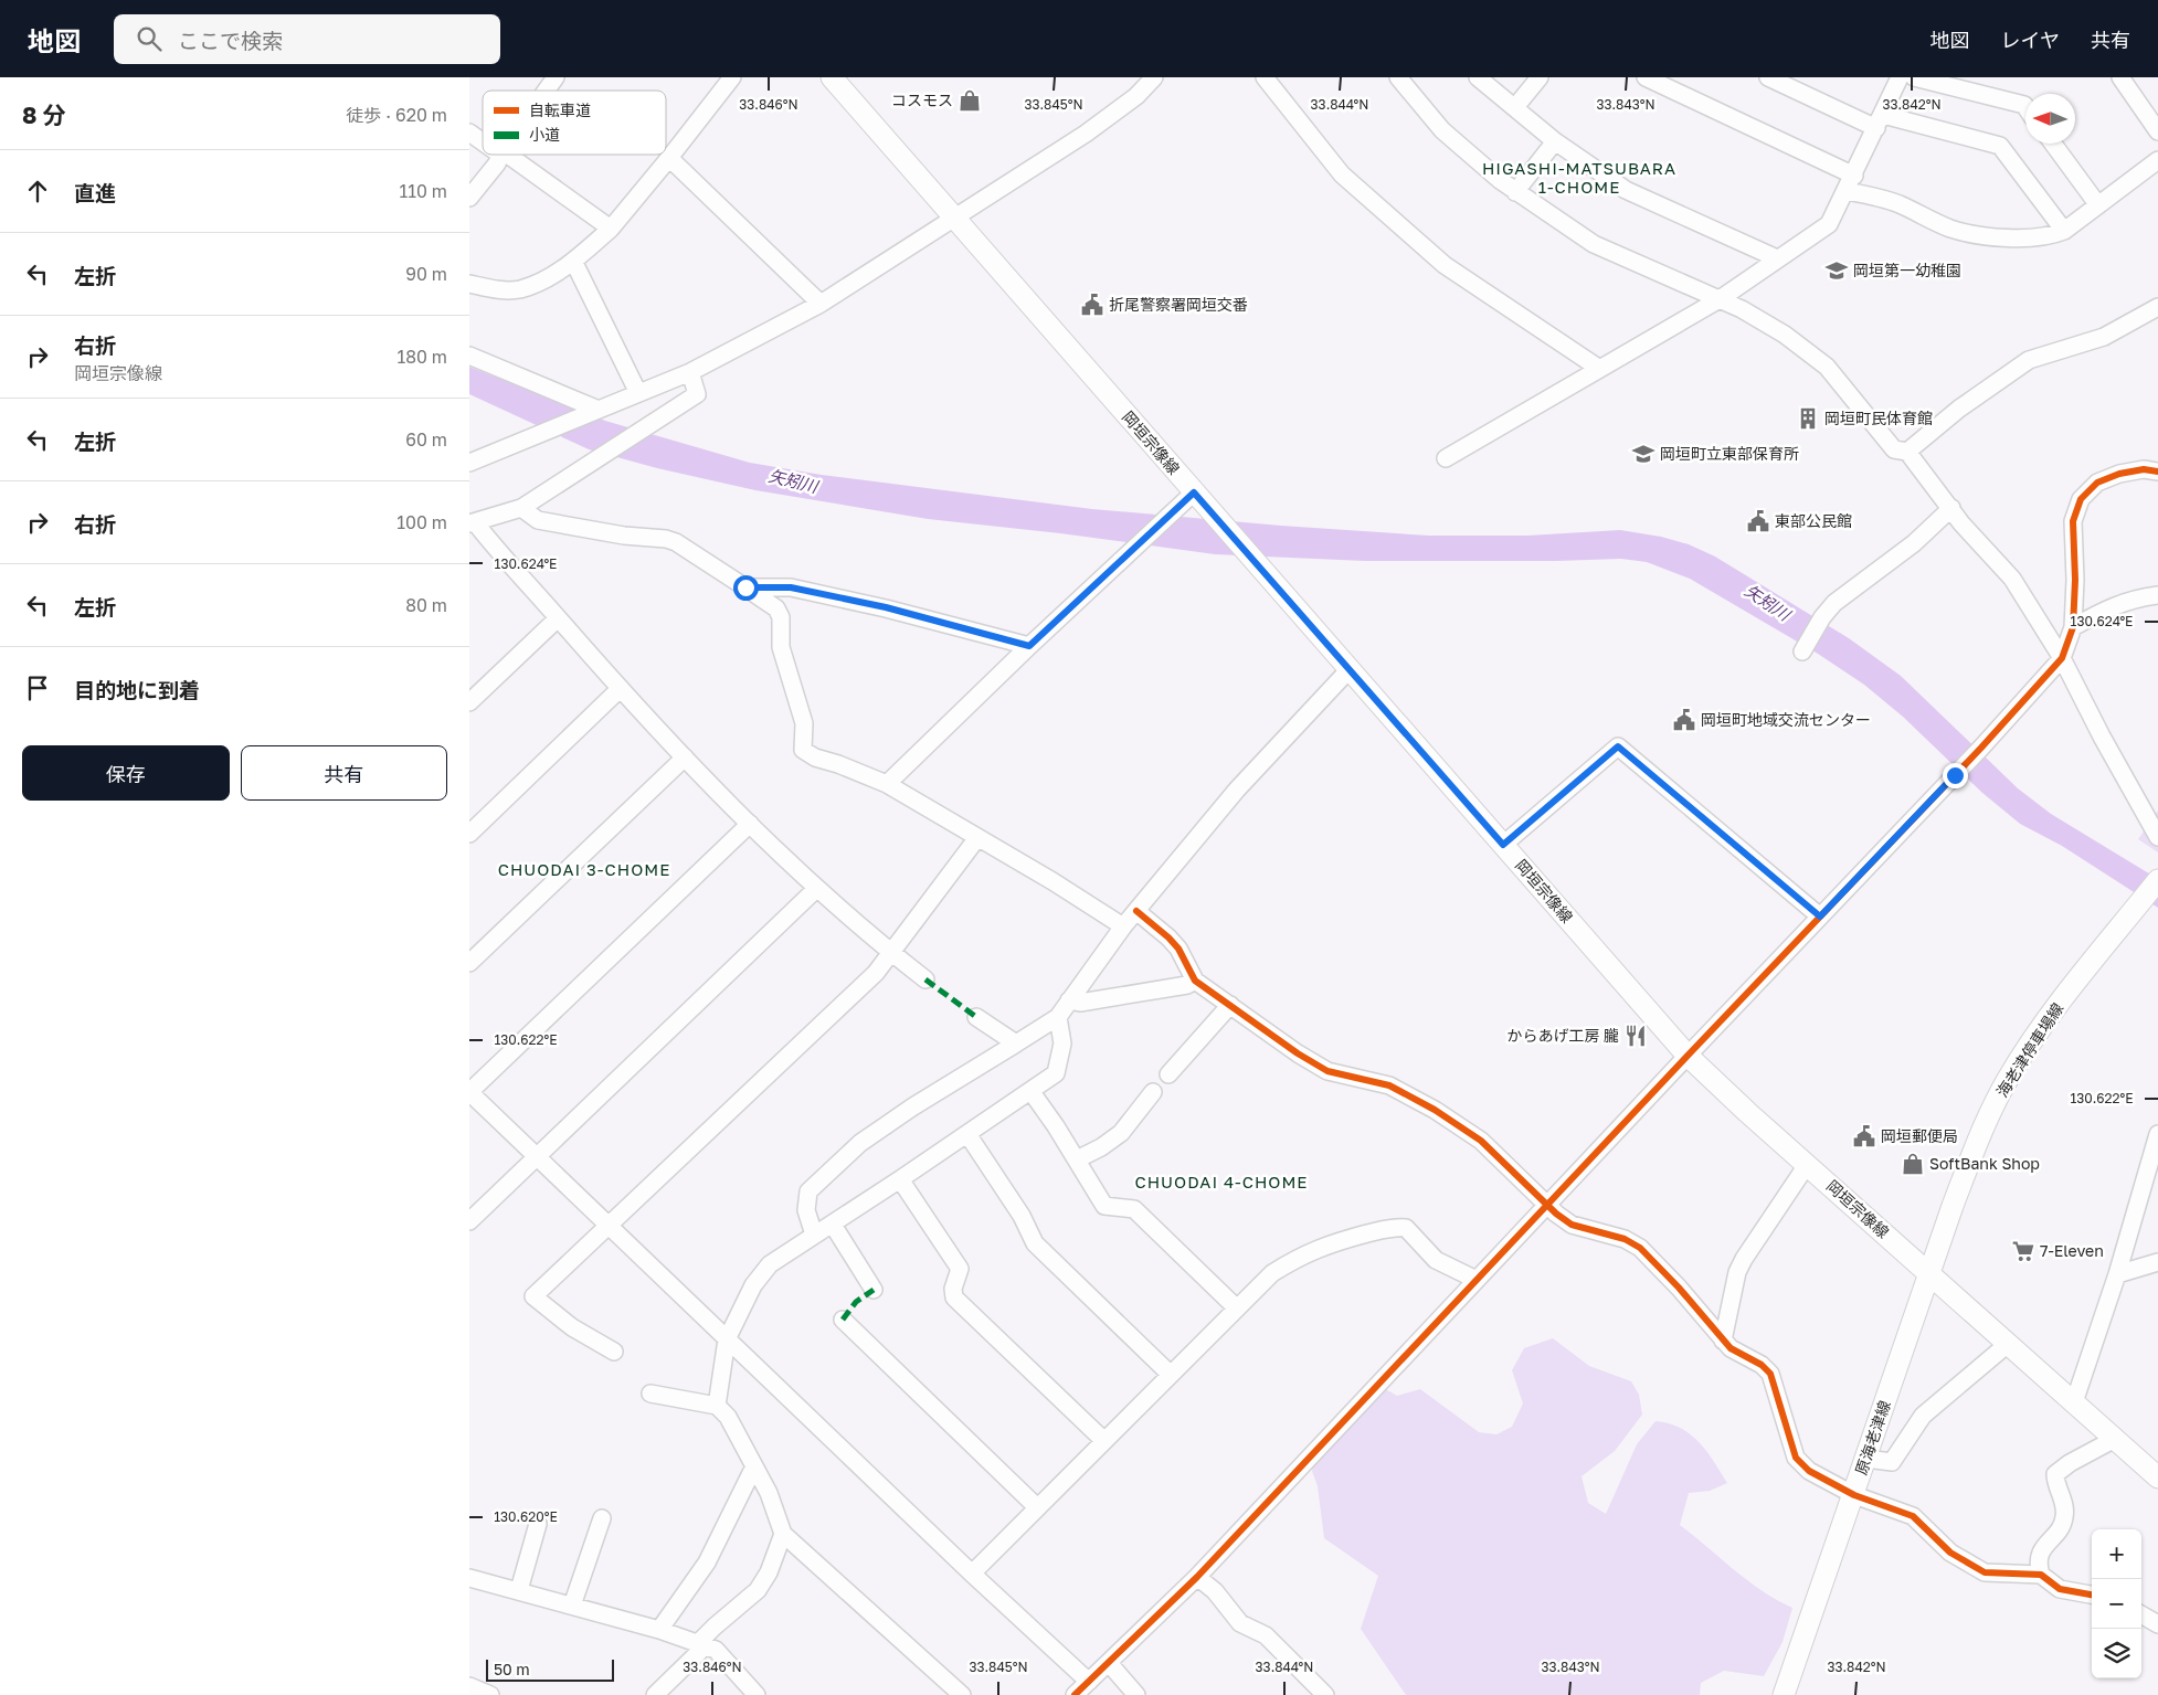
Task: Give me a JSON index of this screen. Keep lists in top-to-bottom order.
{
  "streets": {
    "main road": ["岡垣宗像線", "海老津停車場線", "原海老津線"]
  },
  "crossings": [
    ["岡垣宗像線", "海老津停車場線"],
    ["岡垣宗像線", "原海老津線"],
    ["海老津停車場線", "原海老津線"]
  ],
  "districts": ["HIGASHI-MATSUBARA 1-CHOME", "CHUODAI 3-CHOME", "CHUODAI 4-CHOME"],
  "water": ["矢矧川"],
  "places": {
    "shop": ["コスモス", "SoftBank Shop"],
    "school or university": ["岡垣第一幼稚園", "岡垣町立東部保育所"],
    "public building": [
      "折尾警察署岡垣交番",
      "東部公民館",
      "岡垣町地域交流センター",
      "岡垣郵便局"
    ],
    "building": ["岡垣町民体育館"],
    "restaurant": ["からあげ工房 朧"],
    "supermarket": ["7-Eleven"]
  },
  "legend": ["自転車道", "小道"],
  "scale_bar": "50 m",
  "north": "left",
  "page": {
    "header": "地図",
    "search": "ここで検索",
    "nav": ["地図", "レイヤ", "共有"],
    "heading": ["8 分", "徒歩 · 620 m"],
    "list": [
      ["直進", "110 m"],
      ["左折", "90 m"],
      ["右折", "岡垣宗像線", "180 m"],
      ["左折", "60 m"],
      ["右折", "100 m"],
      ["左折", "80 m"],
      "目的地に到着"
    ],
    "buttons": ["保存", "共有"],
    "map_buttons": ["+", "−"],
    "scale": "50 m"
  },
  "coordinates": [
    "33.846°N",
    "33.845°N",
    "33.844°N",
    "33.843°N",
    "33.842°N",
    "130.624°E",
    "130.622°E",
    "130.620°E"
  ]
}
